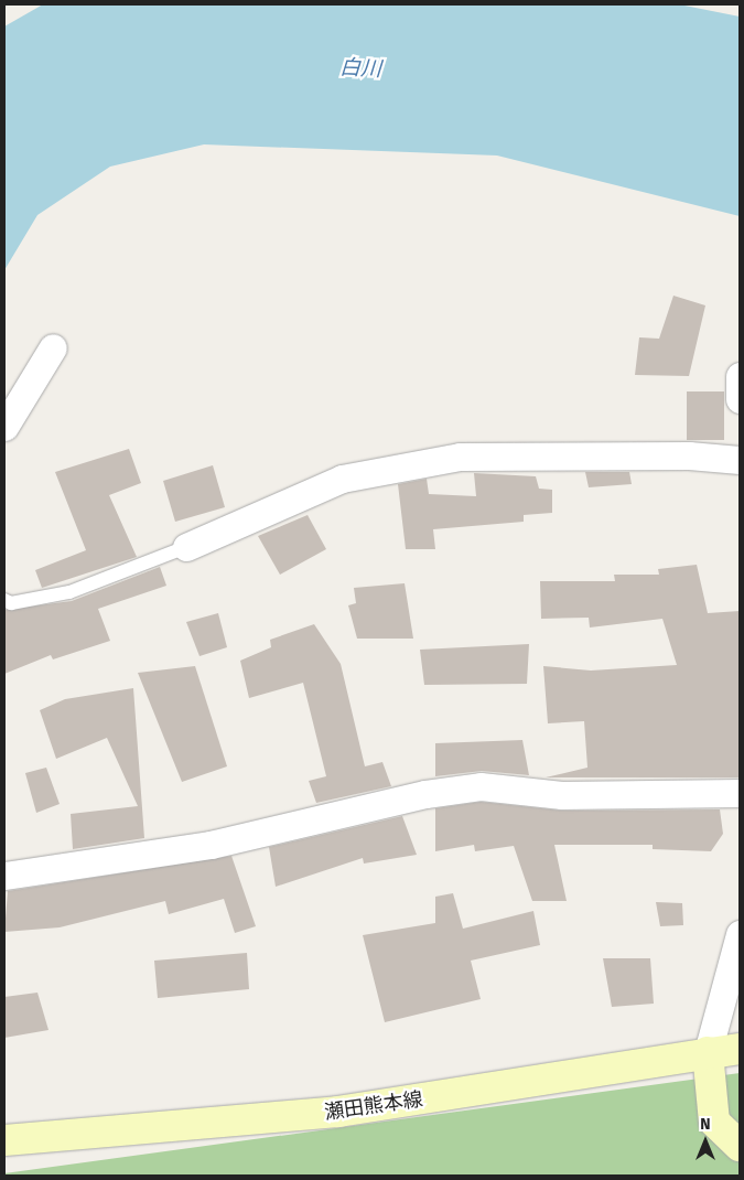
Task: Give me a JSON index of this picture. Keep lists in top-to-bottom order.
{
  "streets": {
    "main road": ["瀬田熊本線"]
  },
  "water": ["白川"],
  "north": "top"
}
